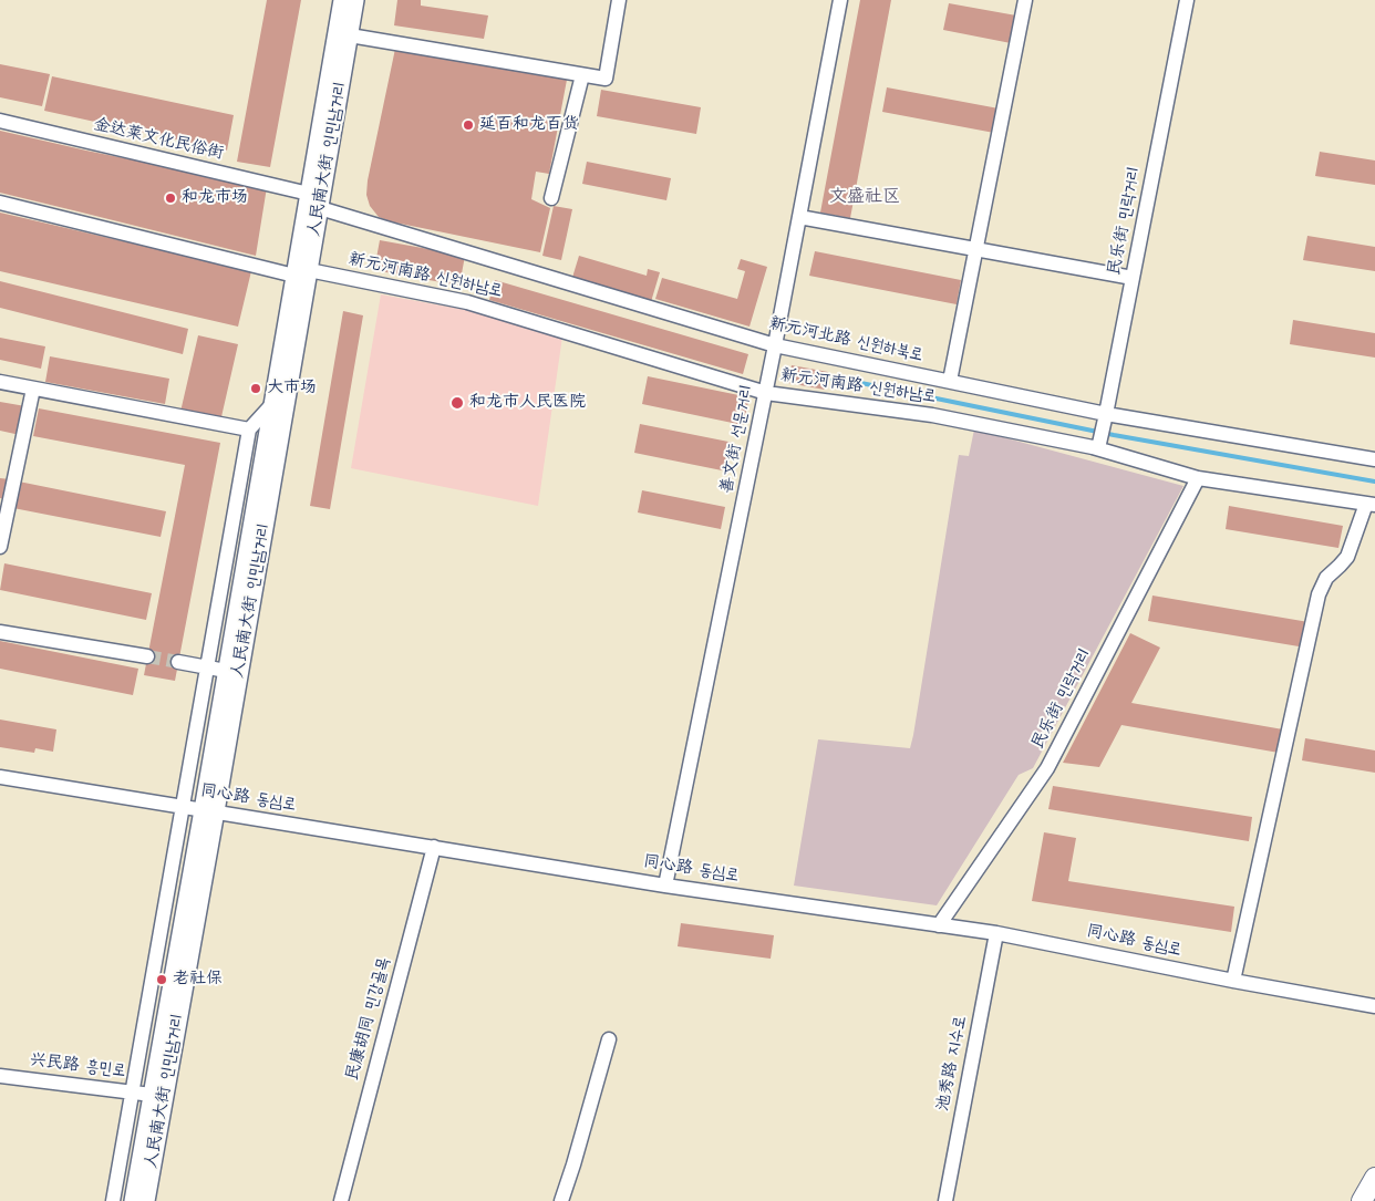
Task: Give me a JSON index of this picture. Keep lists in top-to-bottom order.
{
  "streets": {
    "main road": ["人民南大街 인민남거리"],
    "street": [
      "金达莱文化民俗街",
      "民乐街 민락거리",
      "新元河南路 신원하남로",
      "新元河北路 신원하북로",
      "善文街 선문거리",
      "同心路 동심로",
      "民康胡同 민강골목",
      "池秀路 지수로",
      "兴民路 흥민로"
    ]
  },
  "crossings": [
    ["金达莱文化民俗街", "人民南大街 인민남거리"],
    ["人民南大街 인민남거리", "新元河南路 신원하남로"],
    ["人民南大街 인민남거리", "新元河北路 신원하북로"],
    ["人民南大街 인민남거리", "同心路 동심로"],
    ["人民南大街 인민남거리", "兴民路 흥민로"],
    ["民乐街 민락거리", "新元河南路 신원하남로"],
    ["民乐街 민락거리", "新元河北路 신원하북로"],
    ["民乐街 민락거리", "同心路 동심로"],
    ["新元河南路 신원하남로", "善文街 선문거리"],
    ["新元河北路 신원하북로", "善文街 선문거리"],
    ["善文街 선문거리", "同心路 동심로"],
    ["同心路 동심로", "民康胡同 민강골목"],
    ["同心路 동심로", "池秀路 지수로"]
  ],
  "districts": ["文盛社区"],
  "places": [
    "延百和龙百货",
    "和龙市场",
    "大市场",
    "和龙市人民医院",
    "老社保"
  ]
}
